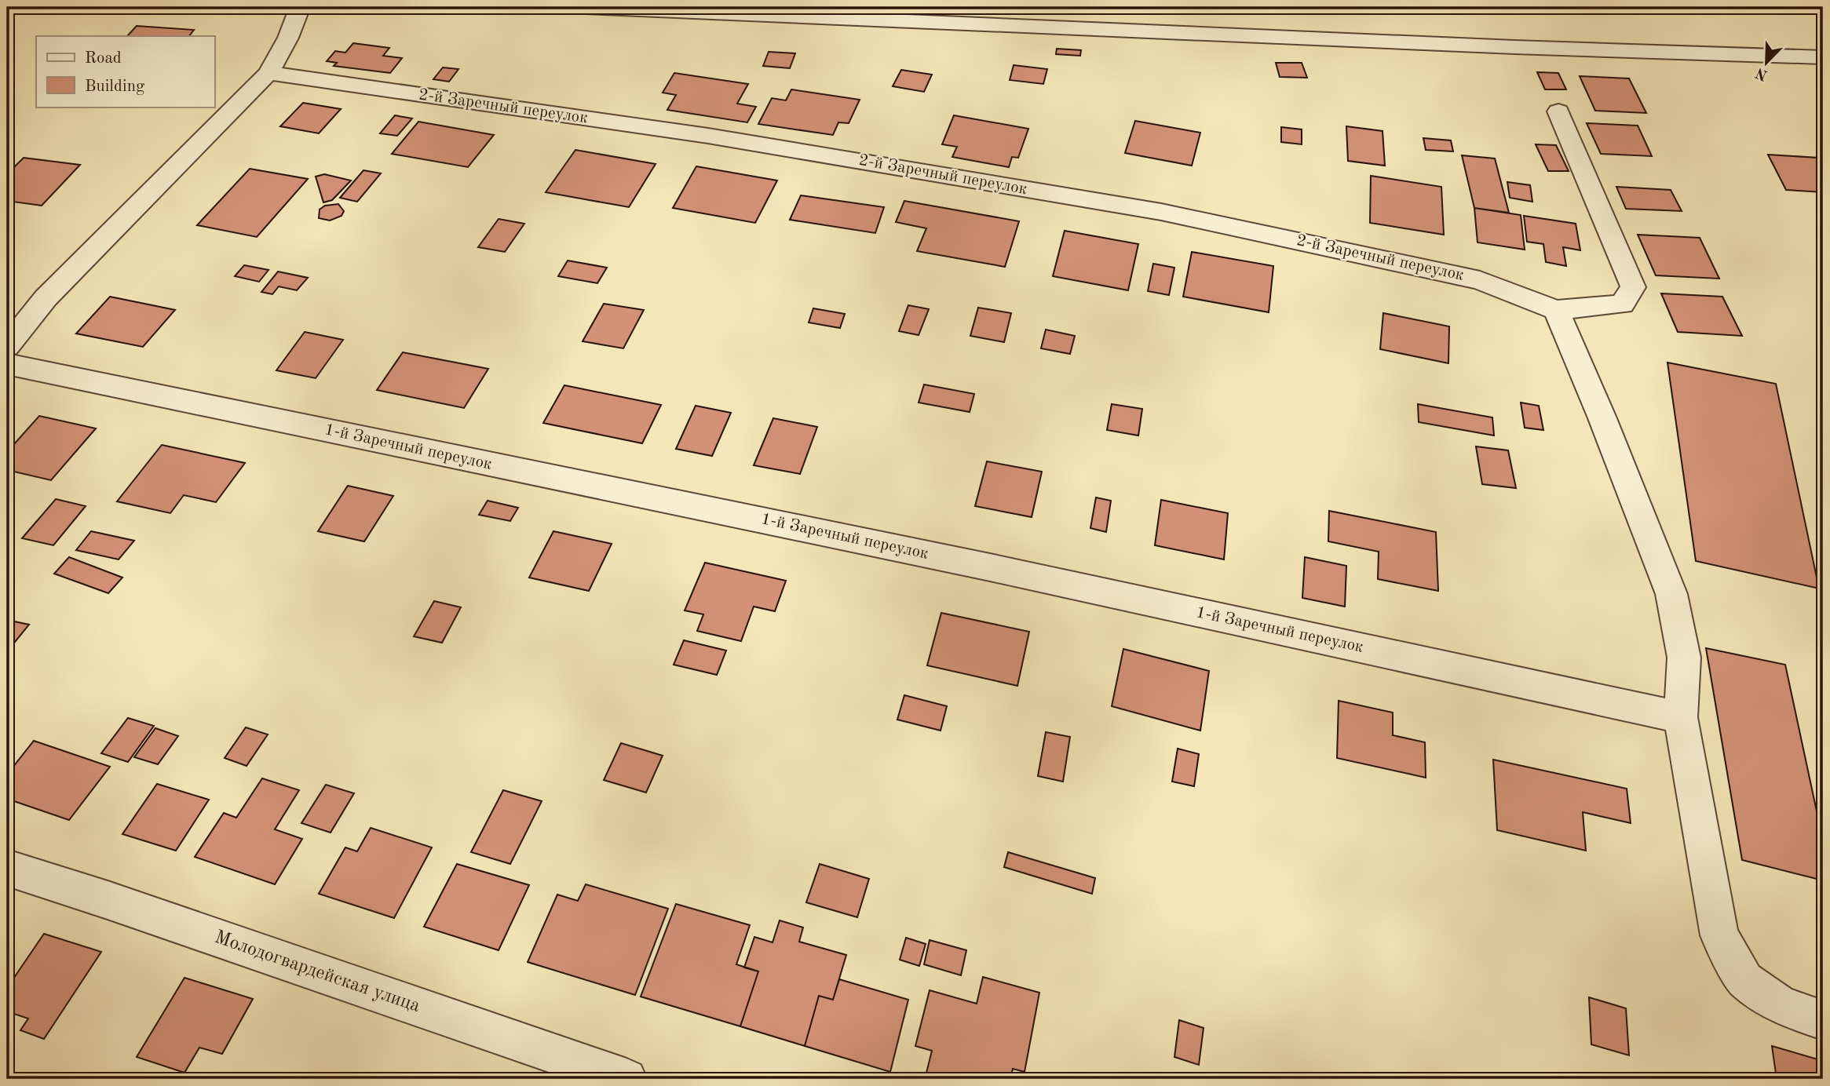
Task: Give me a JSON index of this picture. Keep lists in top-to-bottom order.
{
  "streets": {
    "street": ["2-й Заречный переулок", "1-й Заречный переулок", "Молодогвардейская улица"]
  },
  "legend": ["Road", "Building"],
  "north": "bottom left"
}
